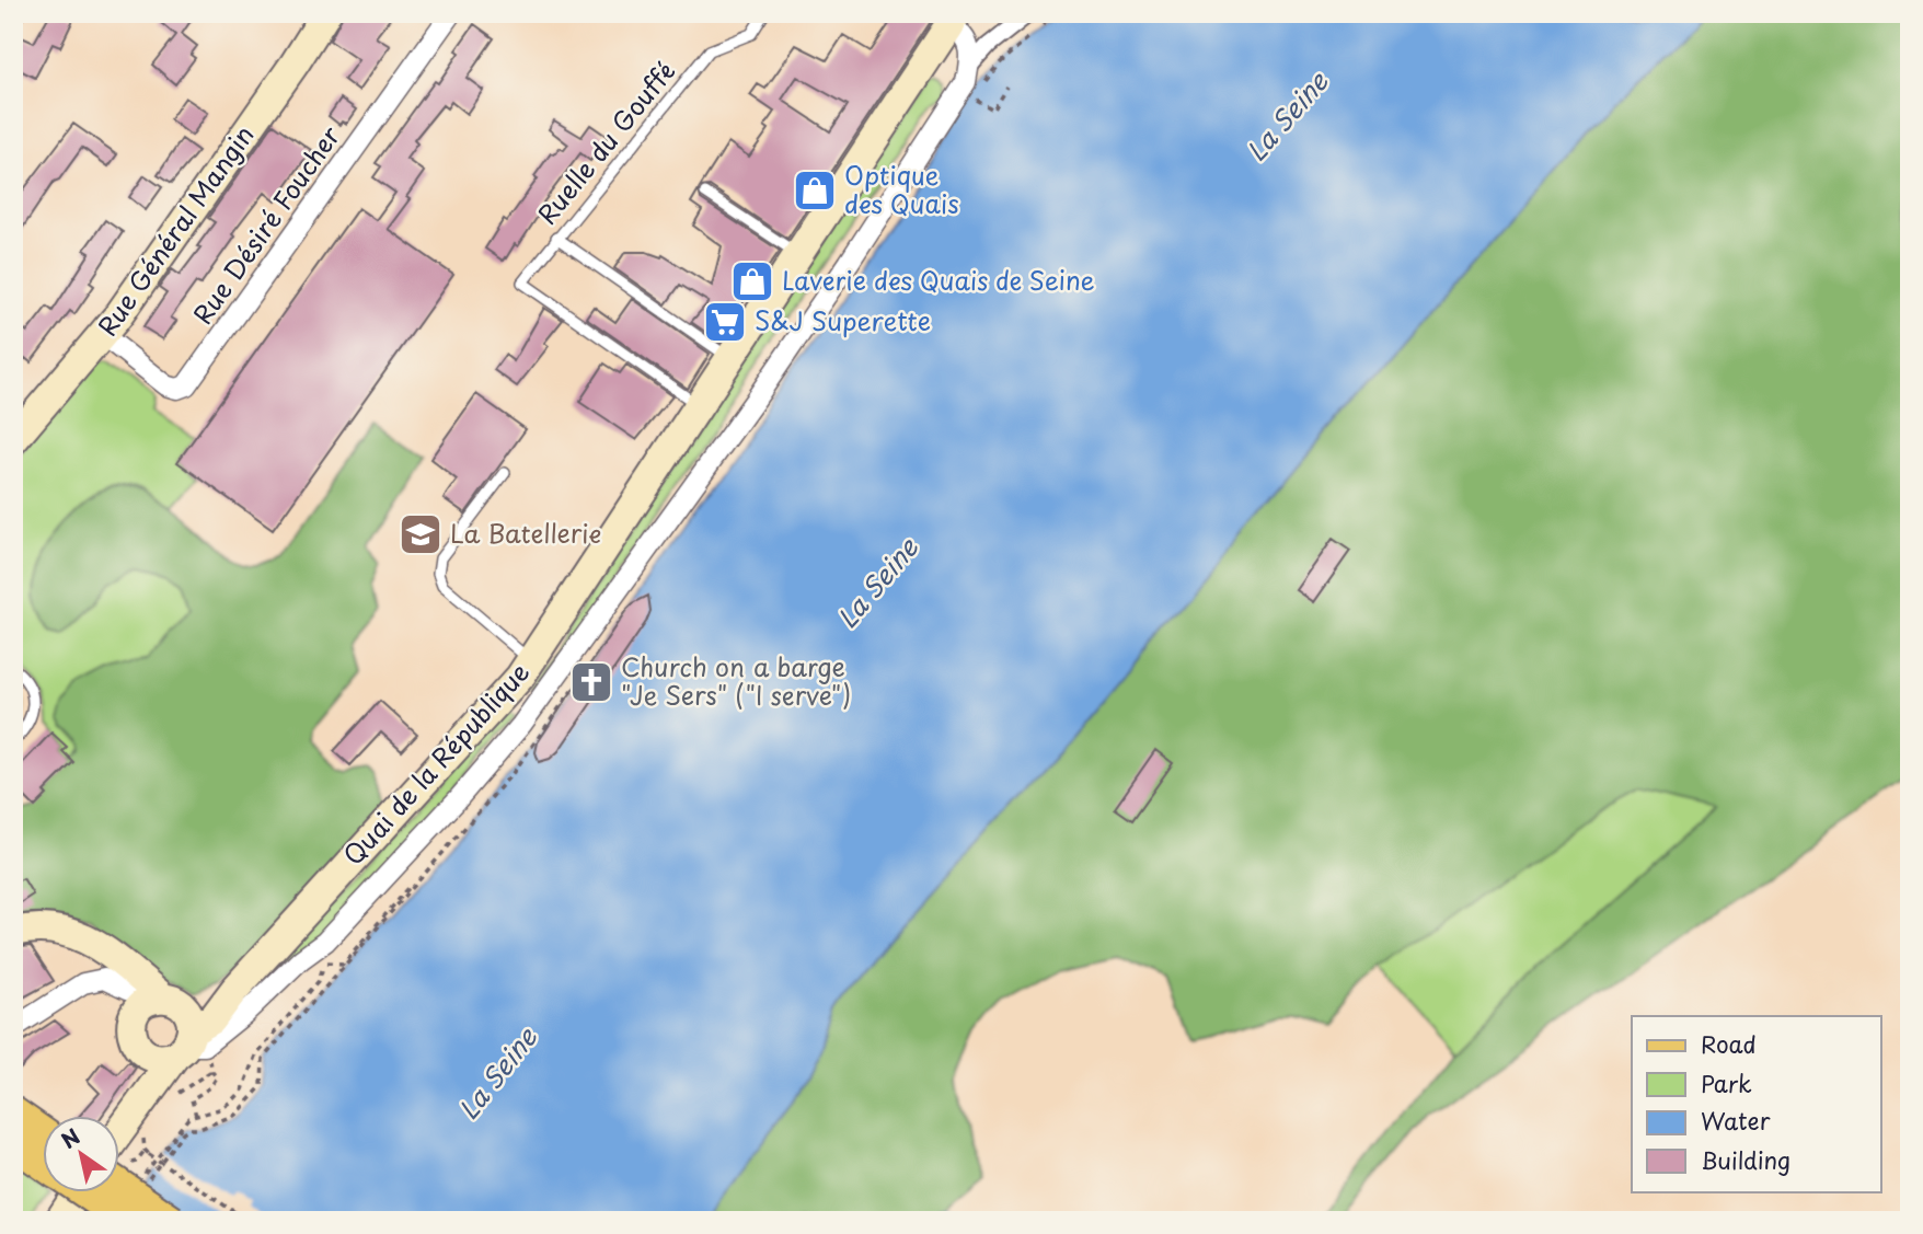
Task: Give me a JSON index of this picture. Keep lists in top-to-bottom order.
{
  "streets": {
    "main road": ["Rue Général Mangin", "Quai de la République"],
    "street": ["Rue Désiré Foucher"],
    "lane": ["Ruelle du Gouffé"]
  },
  "crossings": [
    ["Ruelle du Gouffé", "Quai de la République"],
    ["Rue Désiré Foucher", "Rue Général Mangin"]
  ],
  "water": ["La Seine"],
  "places": {
    "shop": ["Optique des Quais", "Laverie des Quais de Seine"],
    "supermarket": ["S&J Superette"],
    "school or university": ["La Batellerie"],
    "church": ["Church on a barge \"Je Sers\" (\"I serve\")"]
  },
  "legend": [
    "Road",
    "Park",
    "Water",
    "Building"
  ],
  "north": "top left"
}
